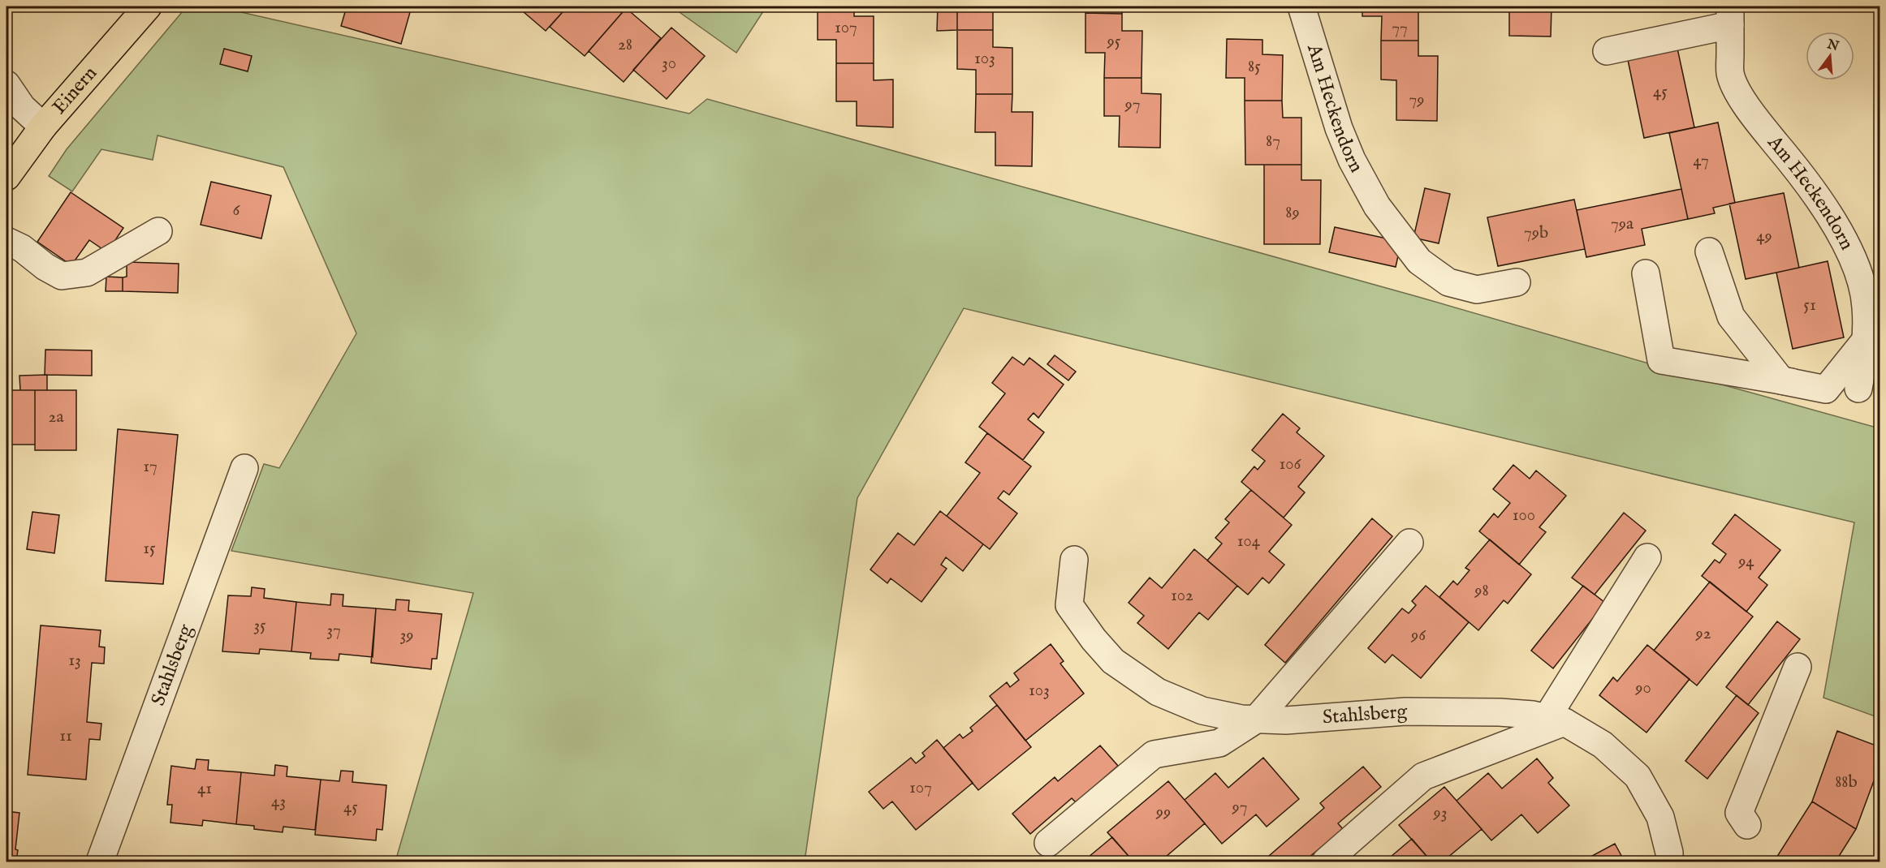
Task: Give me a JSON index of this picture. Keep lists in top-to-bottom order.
{
  "streets": {
    "main road": ["Einern"],
    "street": ["Am Heckendorn", "Stahlsberg"]
  },
  "house_numbers": [
    "107",
    "77",
    "95",
    "28",
    "103",
    "30",
    "85",
    "45",
    "79",
    "97",
    "87",
    "47",
    "6",
    "89",
    "79a",
    "79b",
    "49",
    "51",
    "2a",
    "106",
    "17",
    "100",
    "104",
    "15",
    "94",
    "98",
    "102",
    "35",
    "37",
    "92",
    "39",
    "96",
    "13",
    "90",
    "103",
    "11",
    "88b",
    "107",
    "41",
    "43",
    "45",
    "97",
    "99",
    "93"
  ],
  "north": "top"
}
